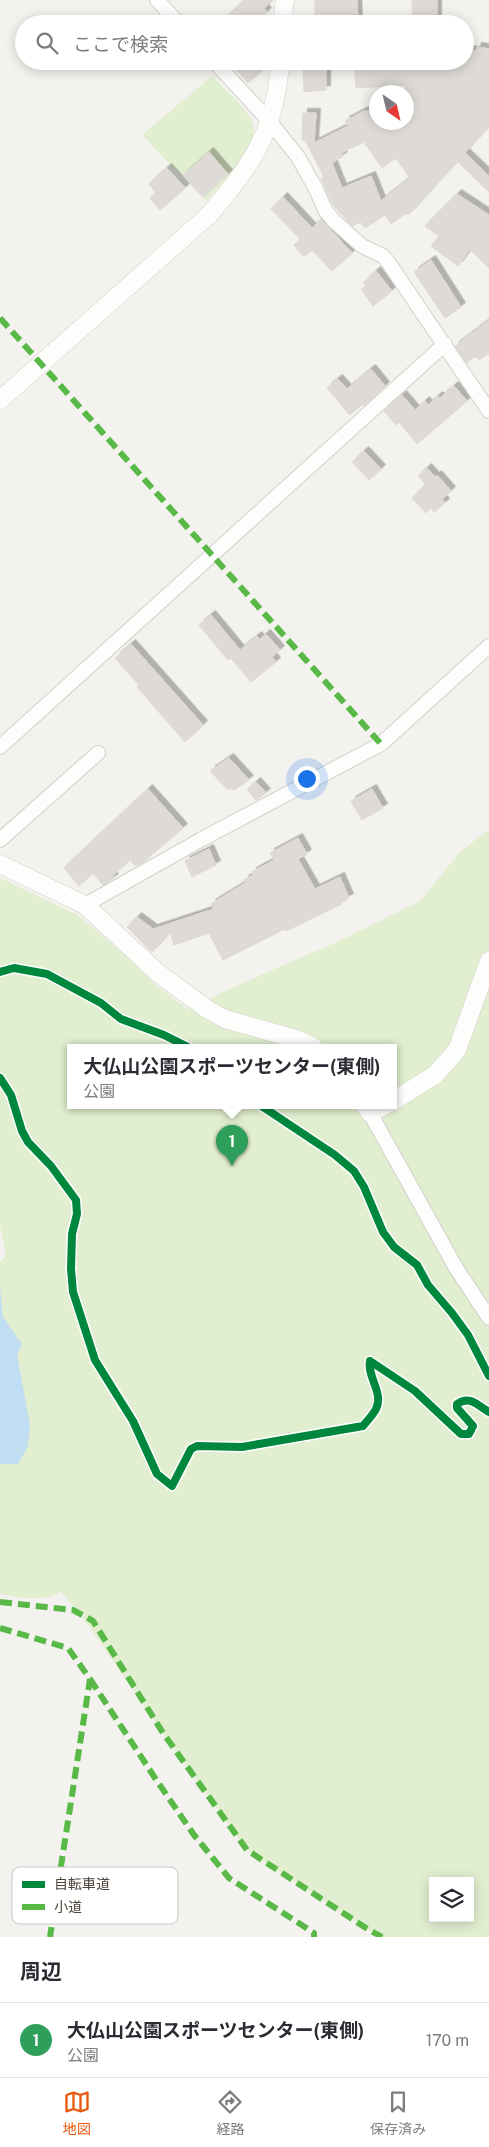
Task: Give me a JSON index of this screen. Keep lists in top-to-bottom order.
{
  "legend": ["自転車道", "小道"],
  "north": "bottom right",
  "page": {
    "search": "ここで検索",
    "popup": ["大仏山公園スポーツセンター(東側)", "公園"],
    "pins": "1",
    "heading": "周辺",
    "list": [
      {
        "mark": "1",
        "name": "大仏山公園スポーツセンター(東側)",
        "note": "公園",
        "value": "170 m"
      }
    ],
    "nav": ["地図", "経路", "保存済み"]
  }
}
